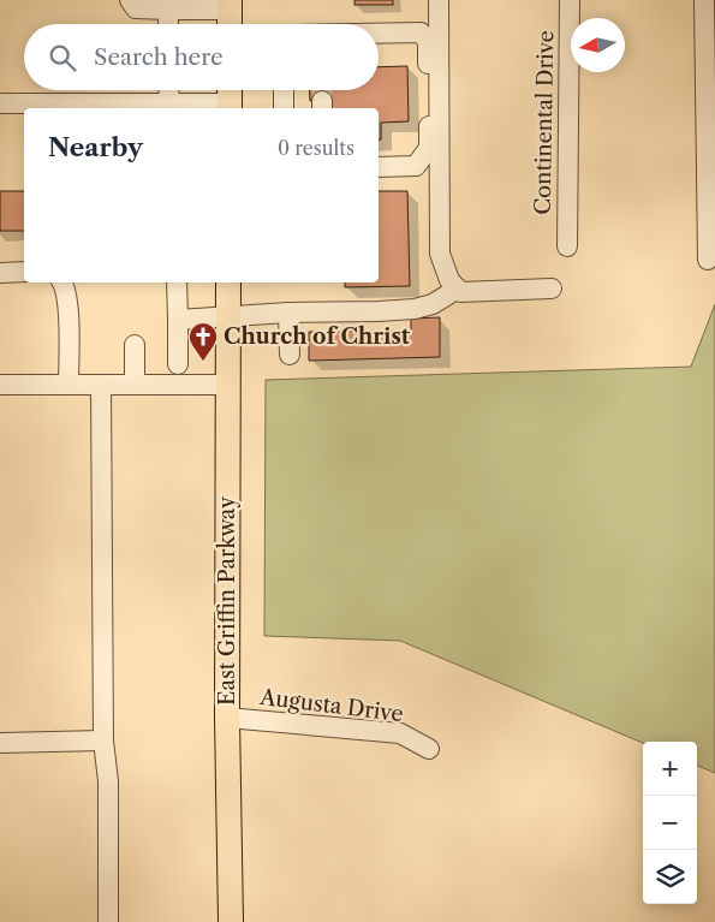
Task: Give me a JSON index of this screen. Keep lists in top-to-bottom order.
{
  "streets": {
    "main road": ["East Griffin Parkway"],
    "street": ["Continental Drive", "Augusta Drive"]
  },
  "crossings": [
    ["East Griffin Parkway", "Augusta Drive"]
  ],
  "places": {
    "church": ["Church of Christ"]
  },
  "north": "left",
  "page": {
    "search": "Search here",
    "heading": ["Nearby", "0 results"],
    "map_buttons": ["+", "−"]
  }
}
